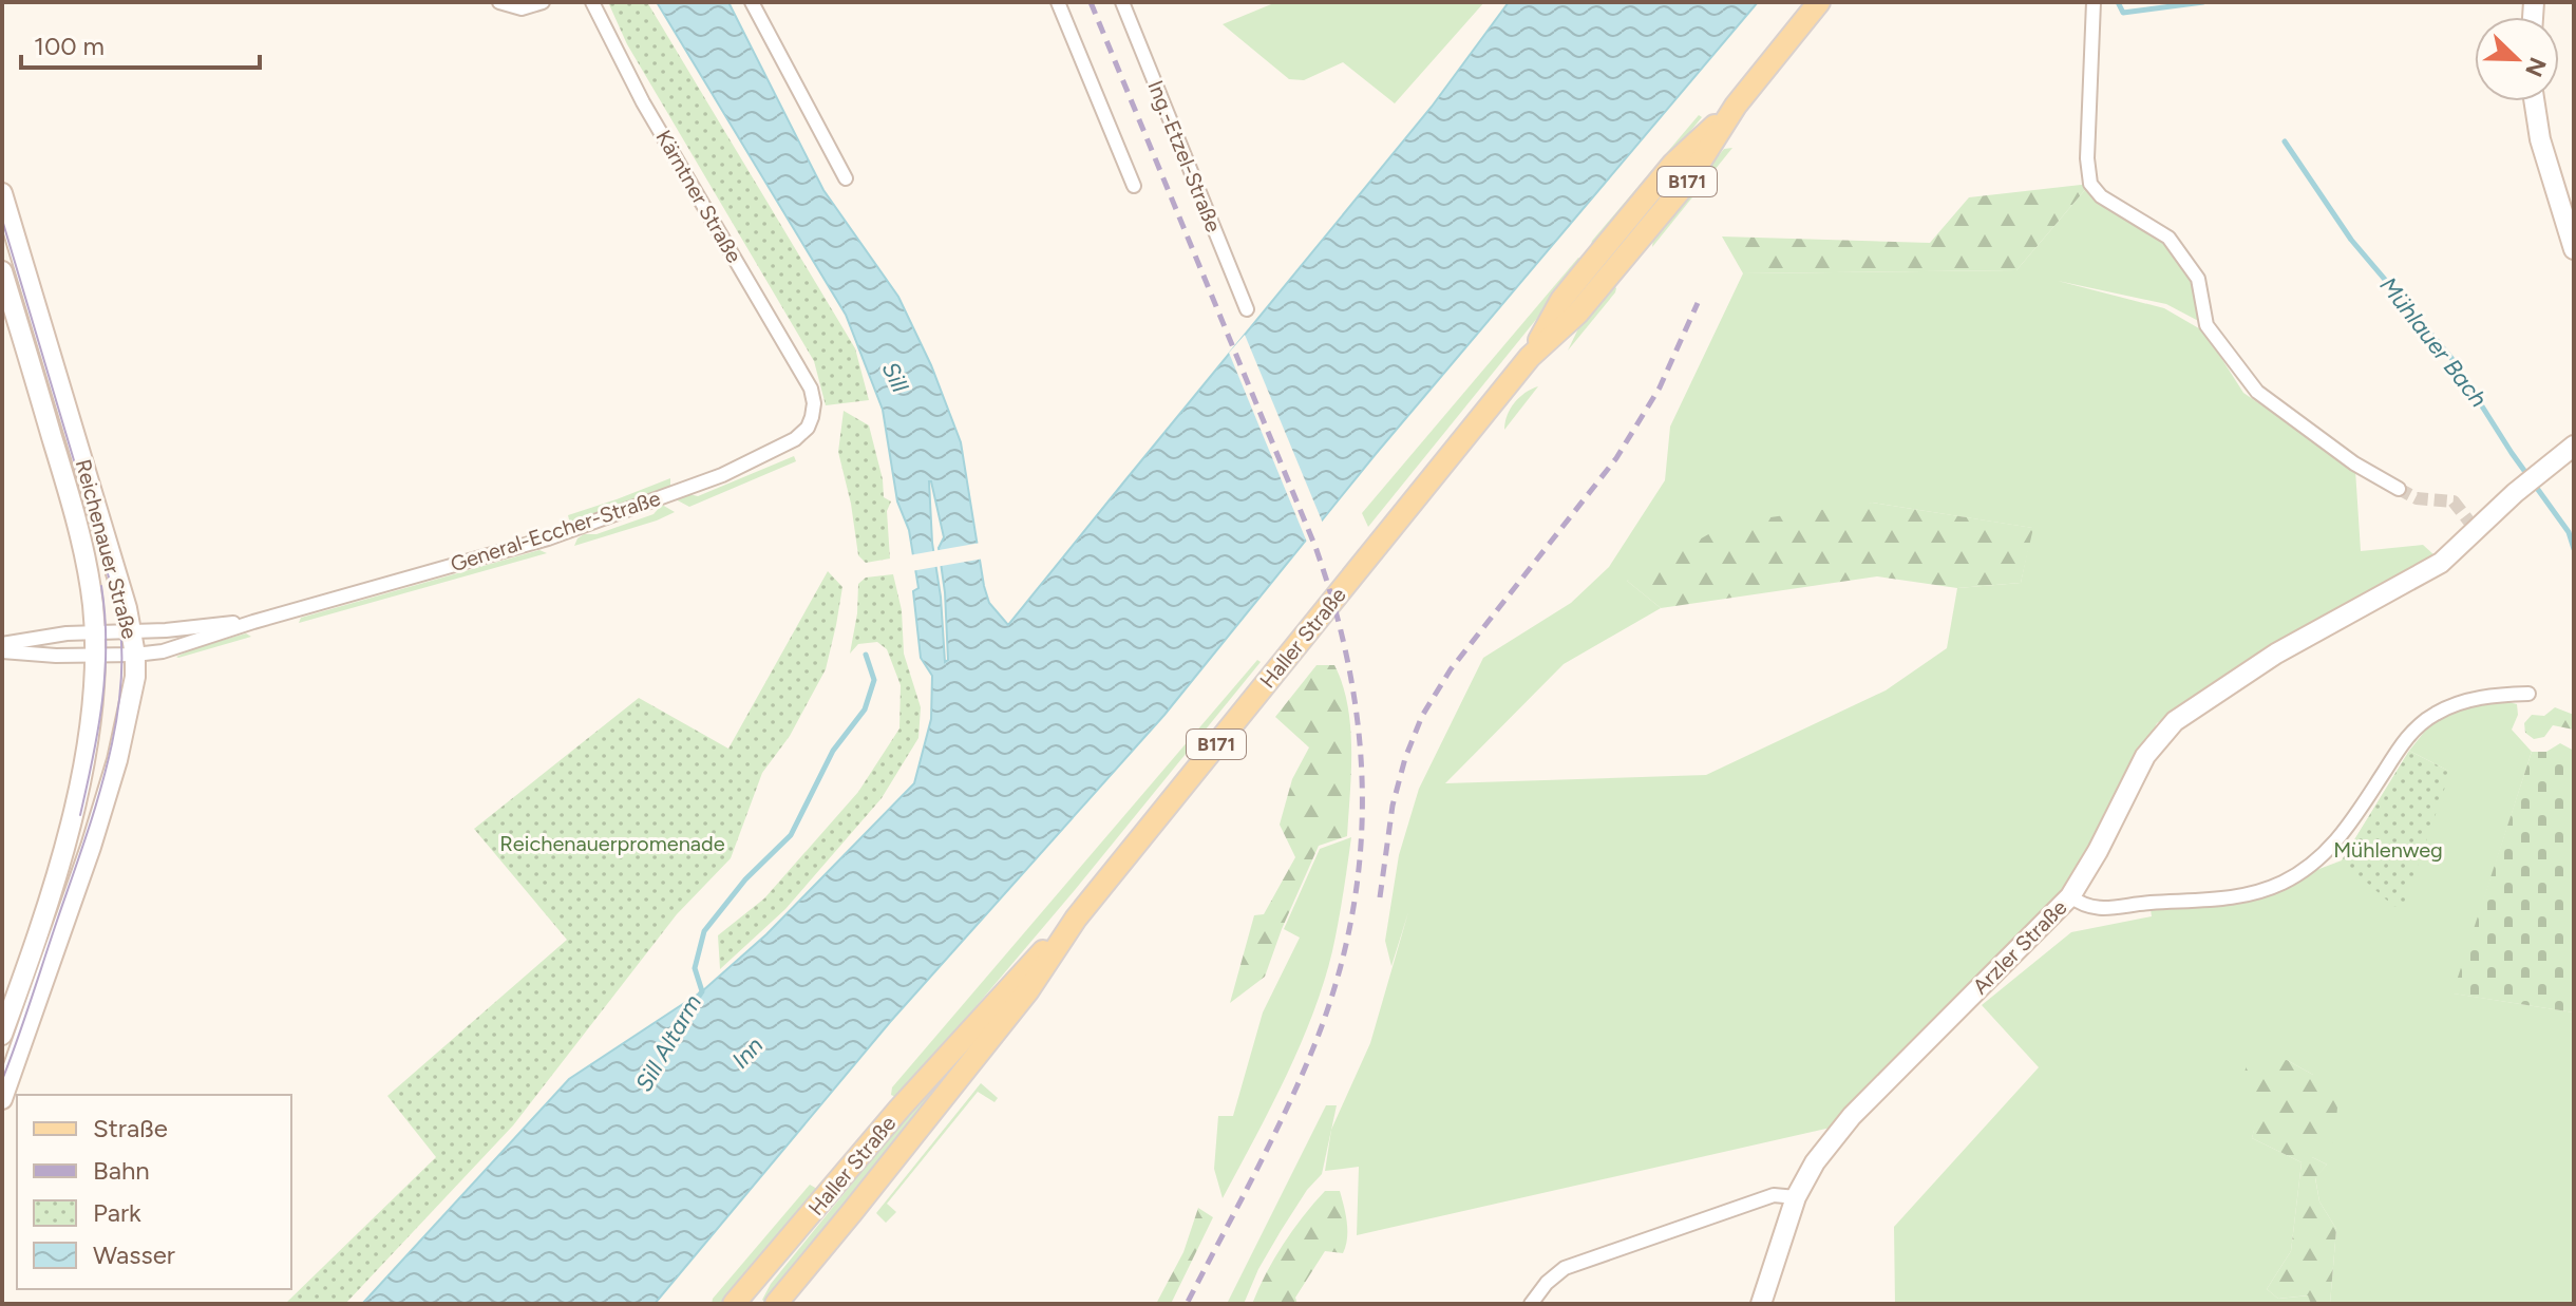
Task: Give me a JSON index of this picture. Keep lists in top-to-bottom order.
{
  "streets": {
    "main road": ["B171", "Haller Straße"],
    "street": [
      "Ing.-Etzel-Straße",
      "Kärntner Straße",
      "General-Eccher-Straße",
      "Reichenauer Straße",
      "Arzler Straße"
    ]
  },
  "crossings": [
    ["Kärntner Straße", "General-Eccher-Straße"],
    ["General-Eccher-Straße", "Reichenauer Straße"]
  ],
  "water": [
    "Mühlauer Bach",
    "Sill",
    "Sill Altarm",
    "Inn"
  ],
  "parks": ["Reichenauerpromenade", "Mühlenweg"],
  "legend": [
    "Straße",
    "Bahn",
    "Park",
    "Wasser"
  ],
  "scale_bar": "100 m",
  "north": "bottom right"
}
